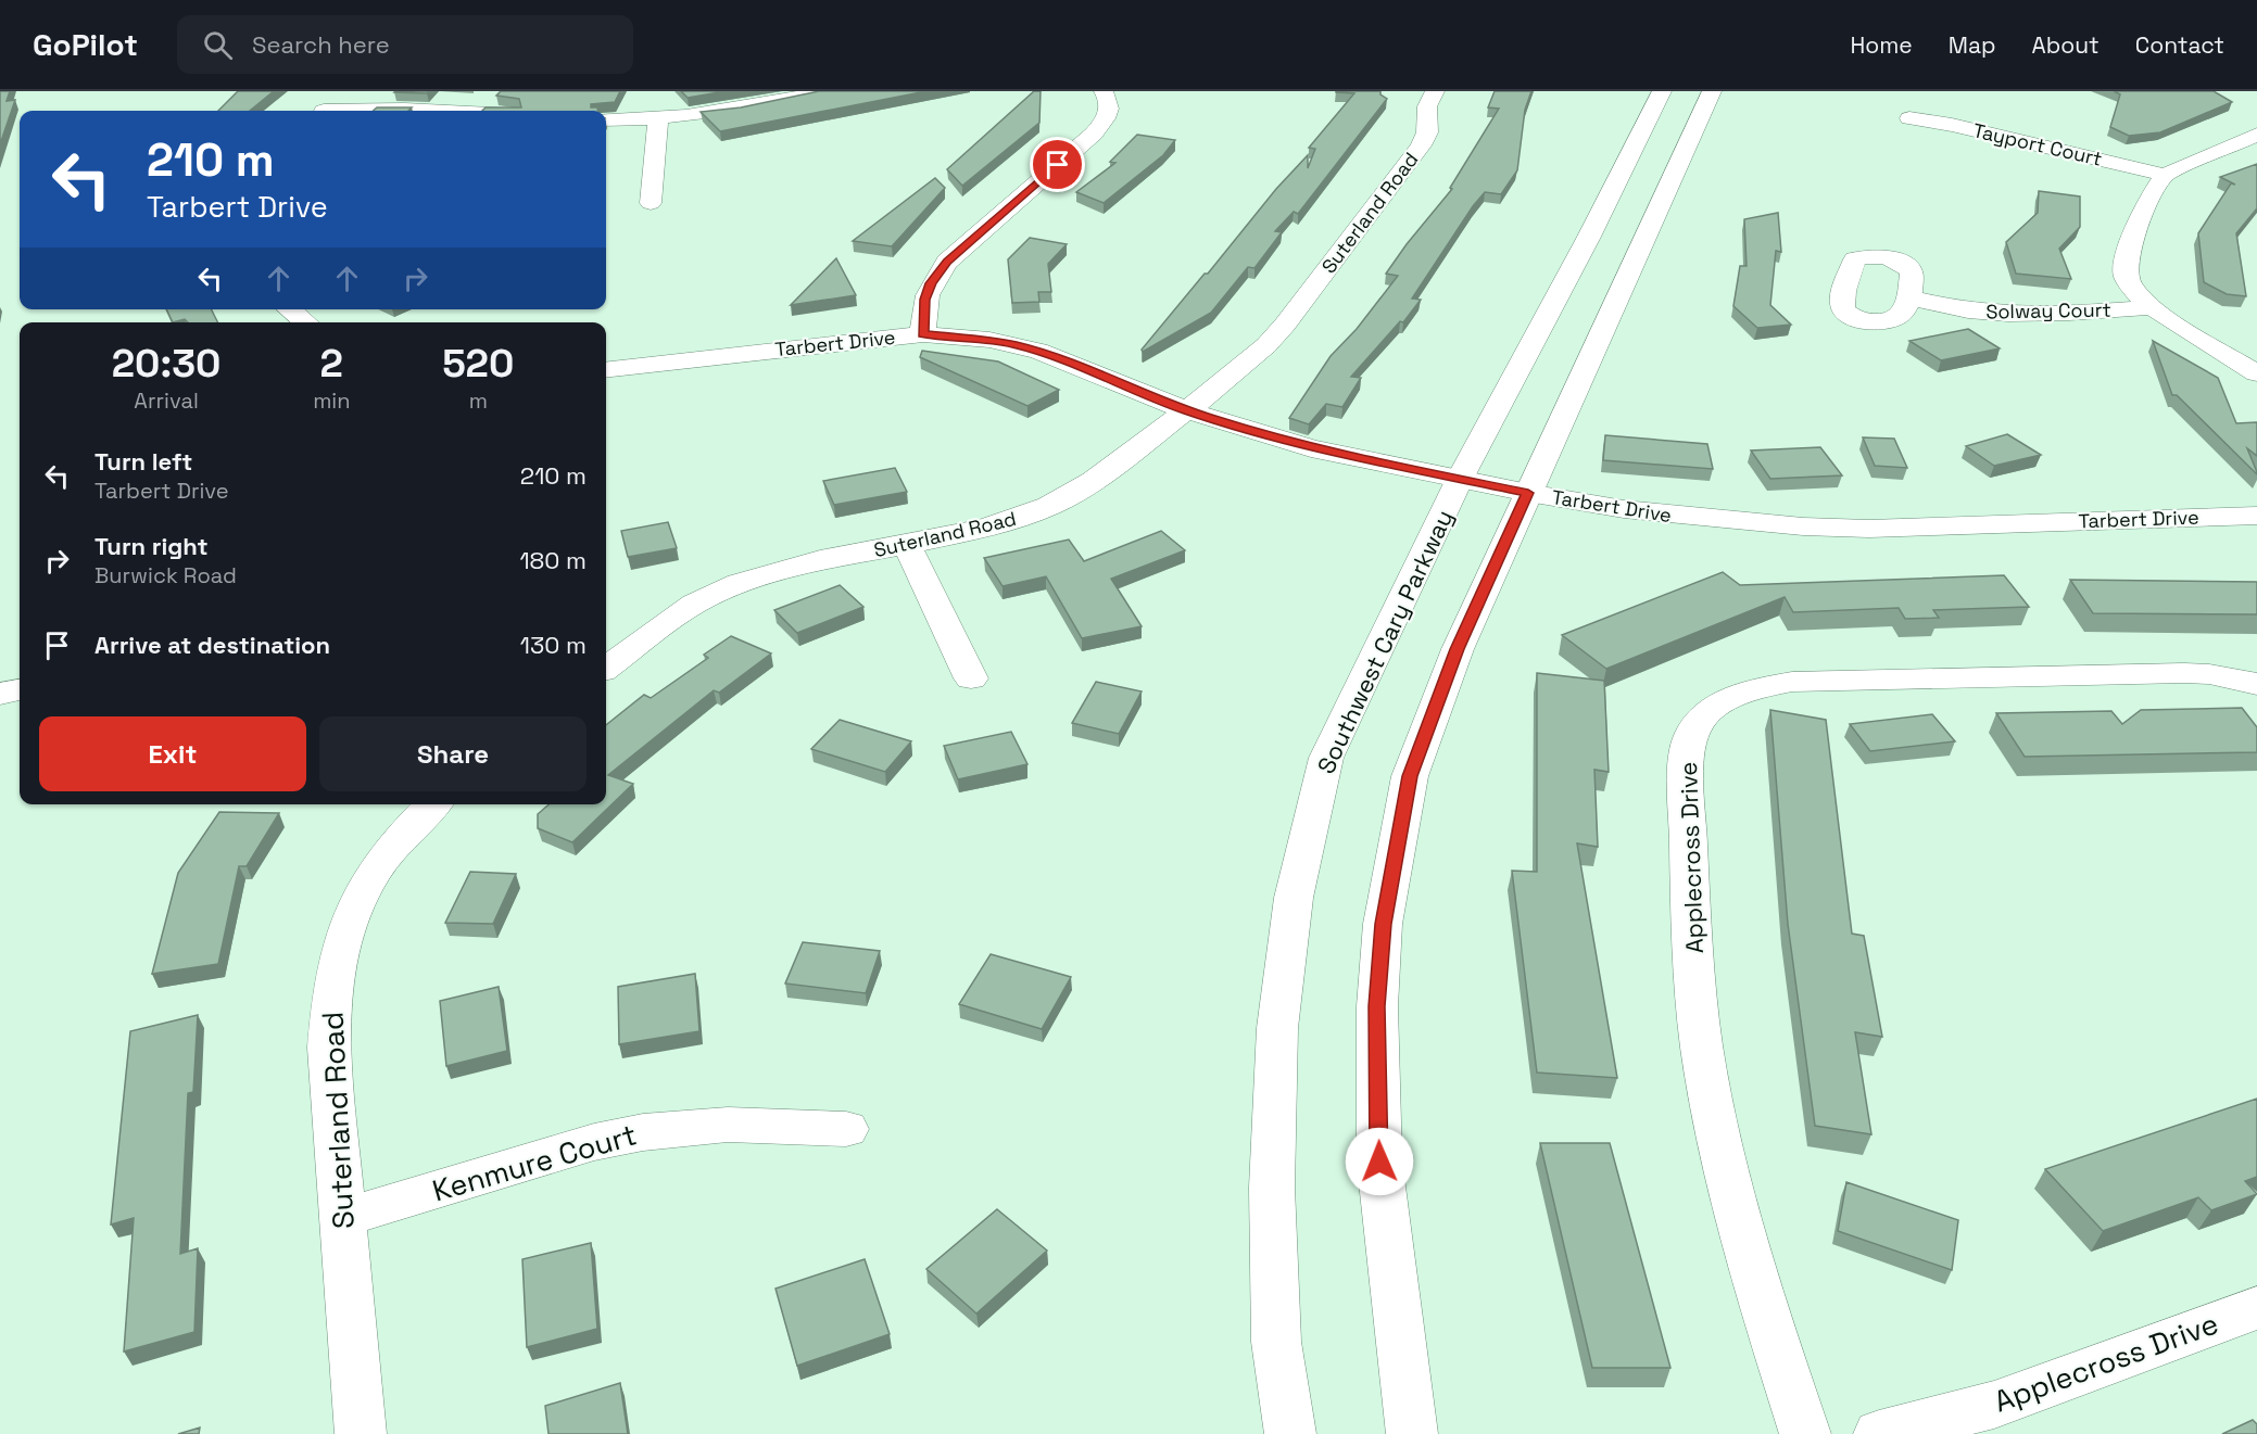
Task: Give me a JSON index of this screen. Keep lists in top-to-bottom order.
{
  "streets": {
    "street": [
      "Tayport Court",
      "Suterland Road",
      "Solway Court",
      "Tarbert Drive",
      "Southwest Cary Parkway",
      "Applecross Drive",
      "Kenmure Court"
    ]
  },
  "crossings": [
    ["Suterland Road", "Tarbert Drive"],
    ["Suterland Road", "Kenmure Court"],
    ["Tarbert Drive", "Southwest Cary Parkway"]
  ],
  "page": {
    "header": "GoPilot",
    "search": "Search here",
    "nav": [
      "Home",
      "Map",
      "About",
      "Contact"
    ],
    "turn": ["210 m", "Tarbert Drive"],
    "eta": [
      "20:30",
      "Arrival",
      "2",
      "min",
      "520",
      "m"
    ],
    "list": [
      {
        "name": "Turn left",
        "note": "Tarbert Drive",
        "value": "210 m"
      },
      {
        "name": "Turn right",
        "note": "Burwick Road",
        "value": "180 m"
      },
      {
        "name": "Arrive at destination",
        "value": "130 m"
      }
    ],
    "buttons": ["Exit", "Share"]
  }
}
